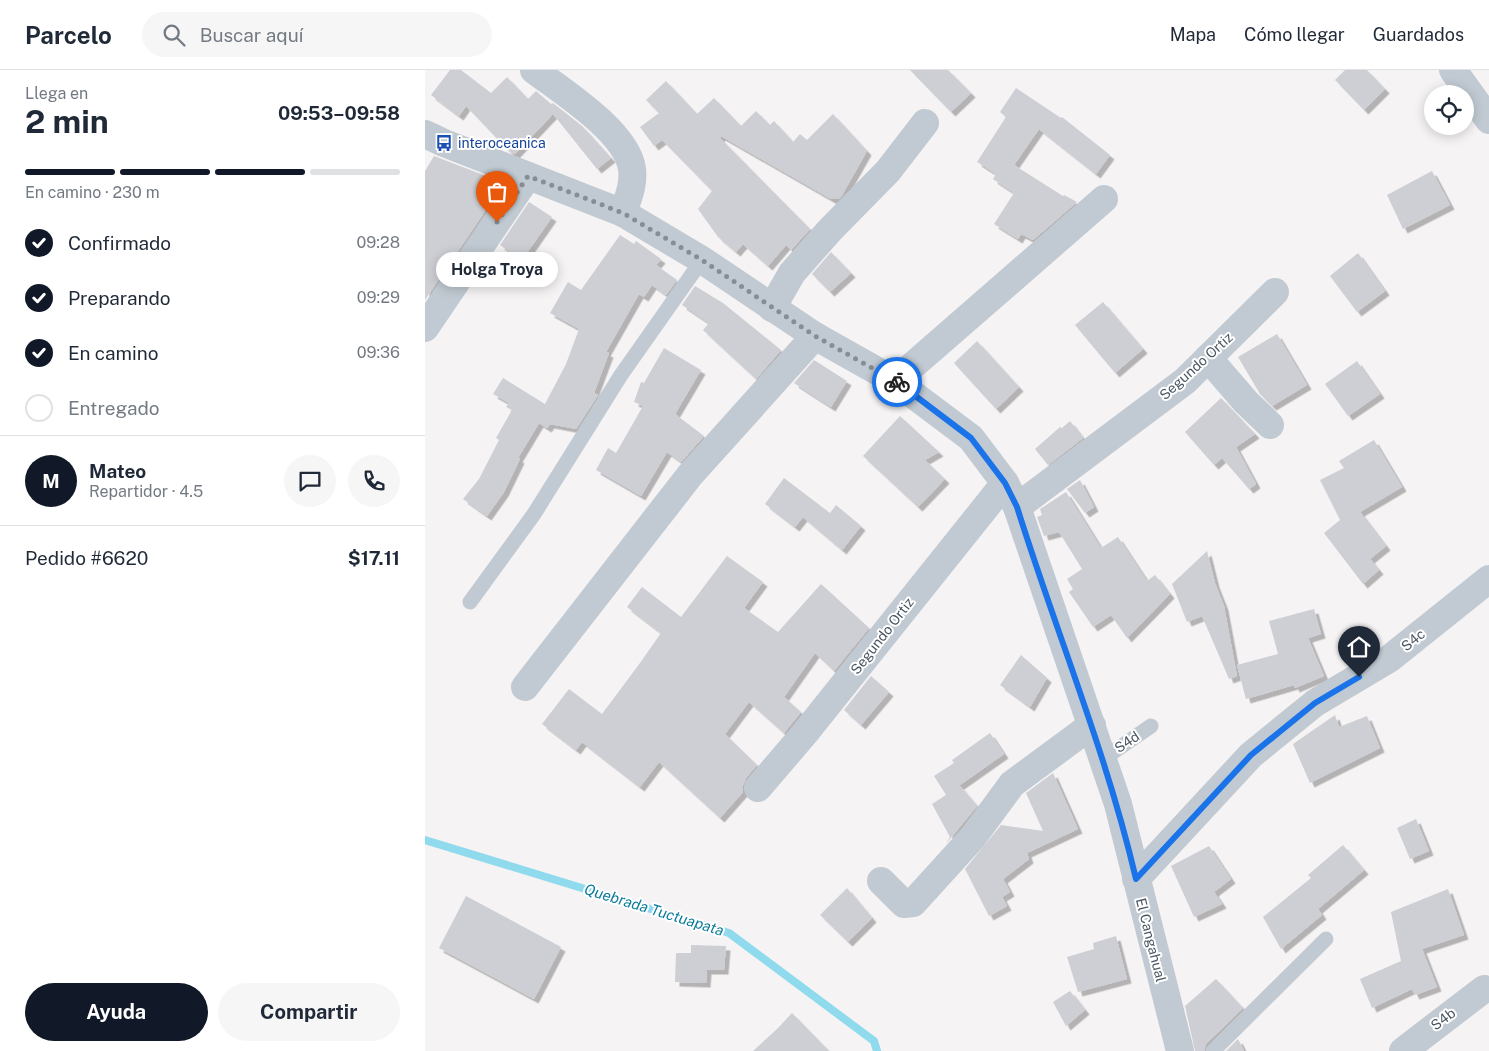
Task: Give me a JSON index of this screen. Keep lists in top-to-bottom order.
{
  "streets": {
    "street": [
      "Segundo Ortiz",
      "S4c",
      "El Cangahual",
      "S4b"
    ],
    "lane": ["S4d"]
  },
  "crossings": [
    ["Segundo Ortiz", "El Cangahual"],
    ["S4c", "El Cangahual"],
    ["S4d", "El Cangahual"]
  ],
  "water": ["Quebrada Tuctuapata"],
  "places": {
    "bus stop": ["interoceanica"],
    "other": ["Holga Troya"]
  },
  "page": {
    "header": "Parcelo",
    "search": "Buscar aquí",
    "nav": ["Mapa", "Cómo llegar", "Guardados"],
    "heading": ["2 min", "Llega en", "09:53–09:58"],
    "panel": [
      "Mateo",
      "Repartidor · 4.5",
      "Pedido #6620",
      "$17.11"
    ],
    "bar": "En camino · 230 m",
    "list": [
      ["Confirmado", "09:28"],
      ["Preparando", "09:29"],
      ["En camino", "09:36"],
      "Entregado"
    ],
    "bubble": "Holga Troya",
    "round": "M",
    "buttons": ["Ayuda", "Compartir"]
  }
}
